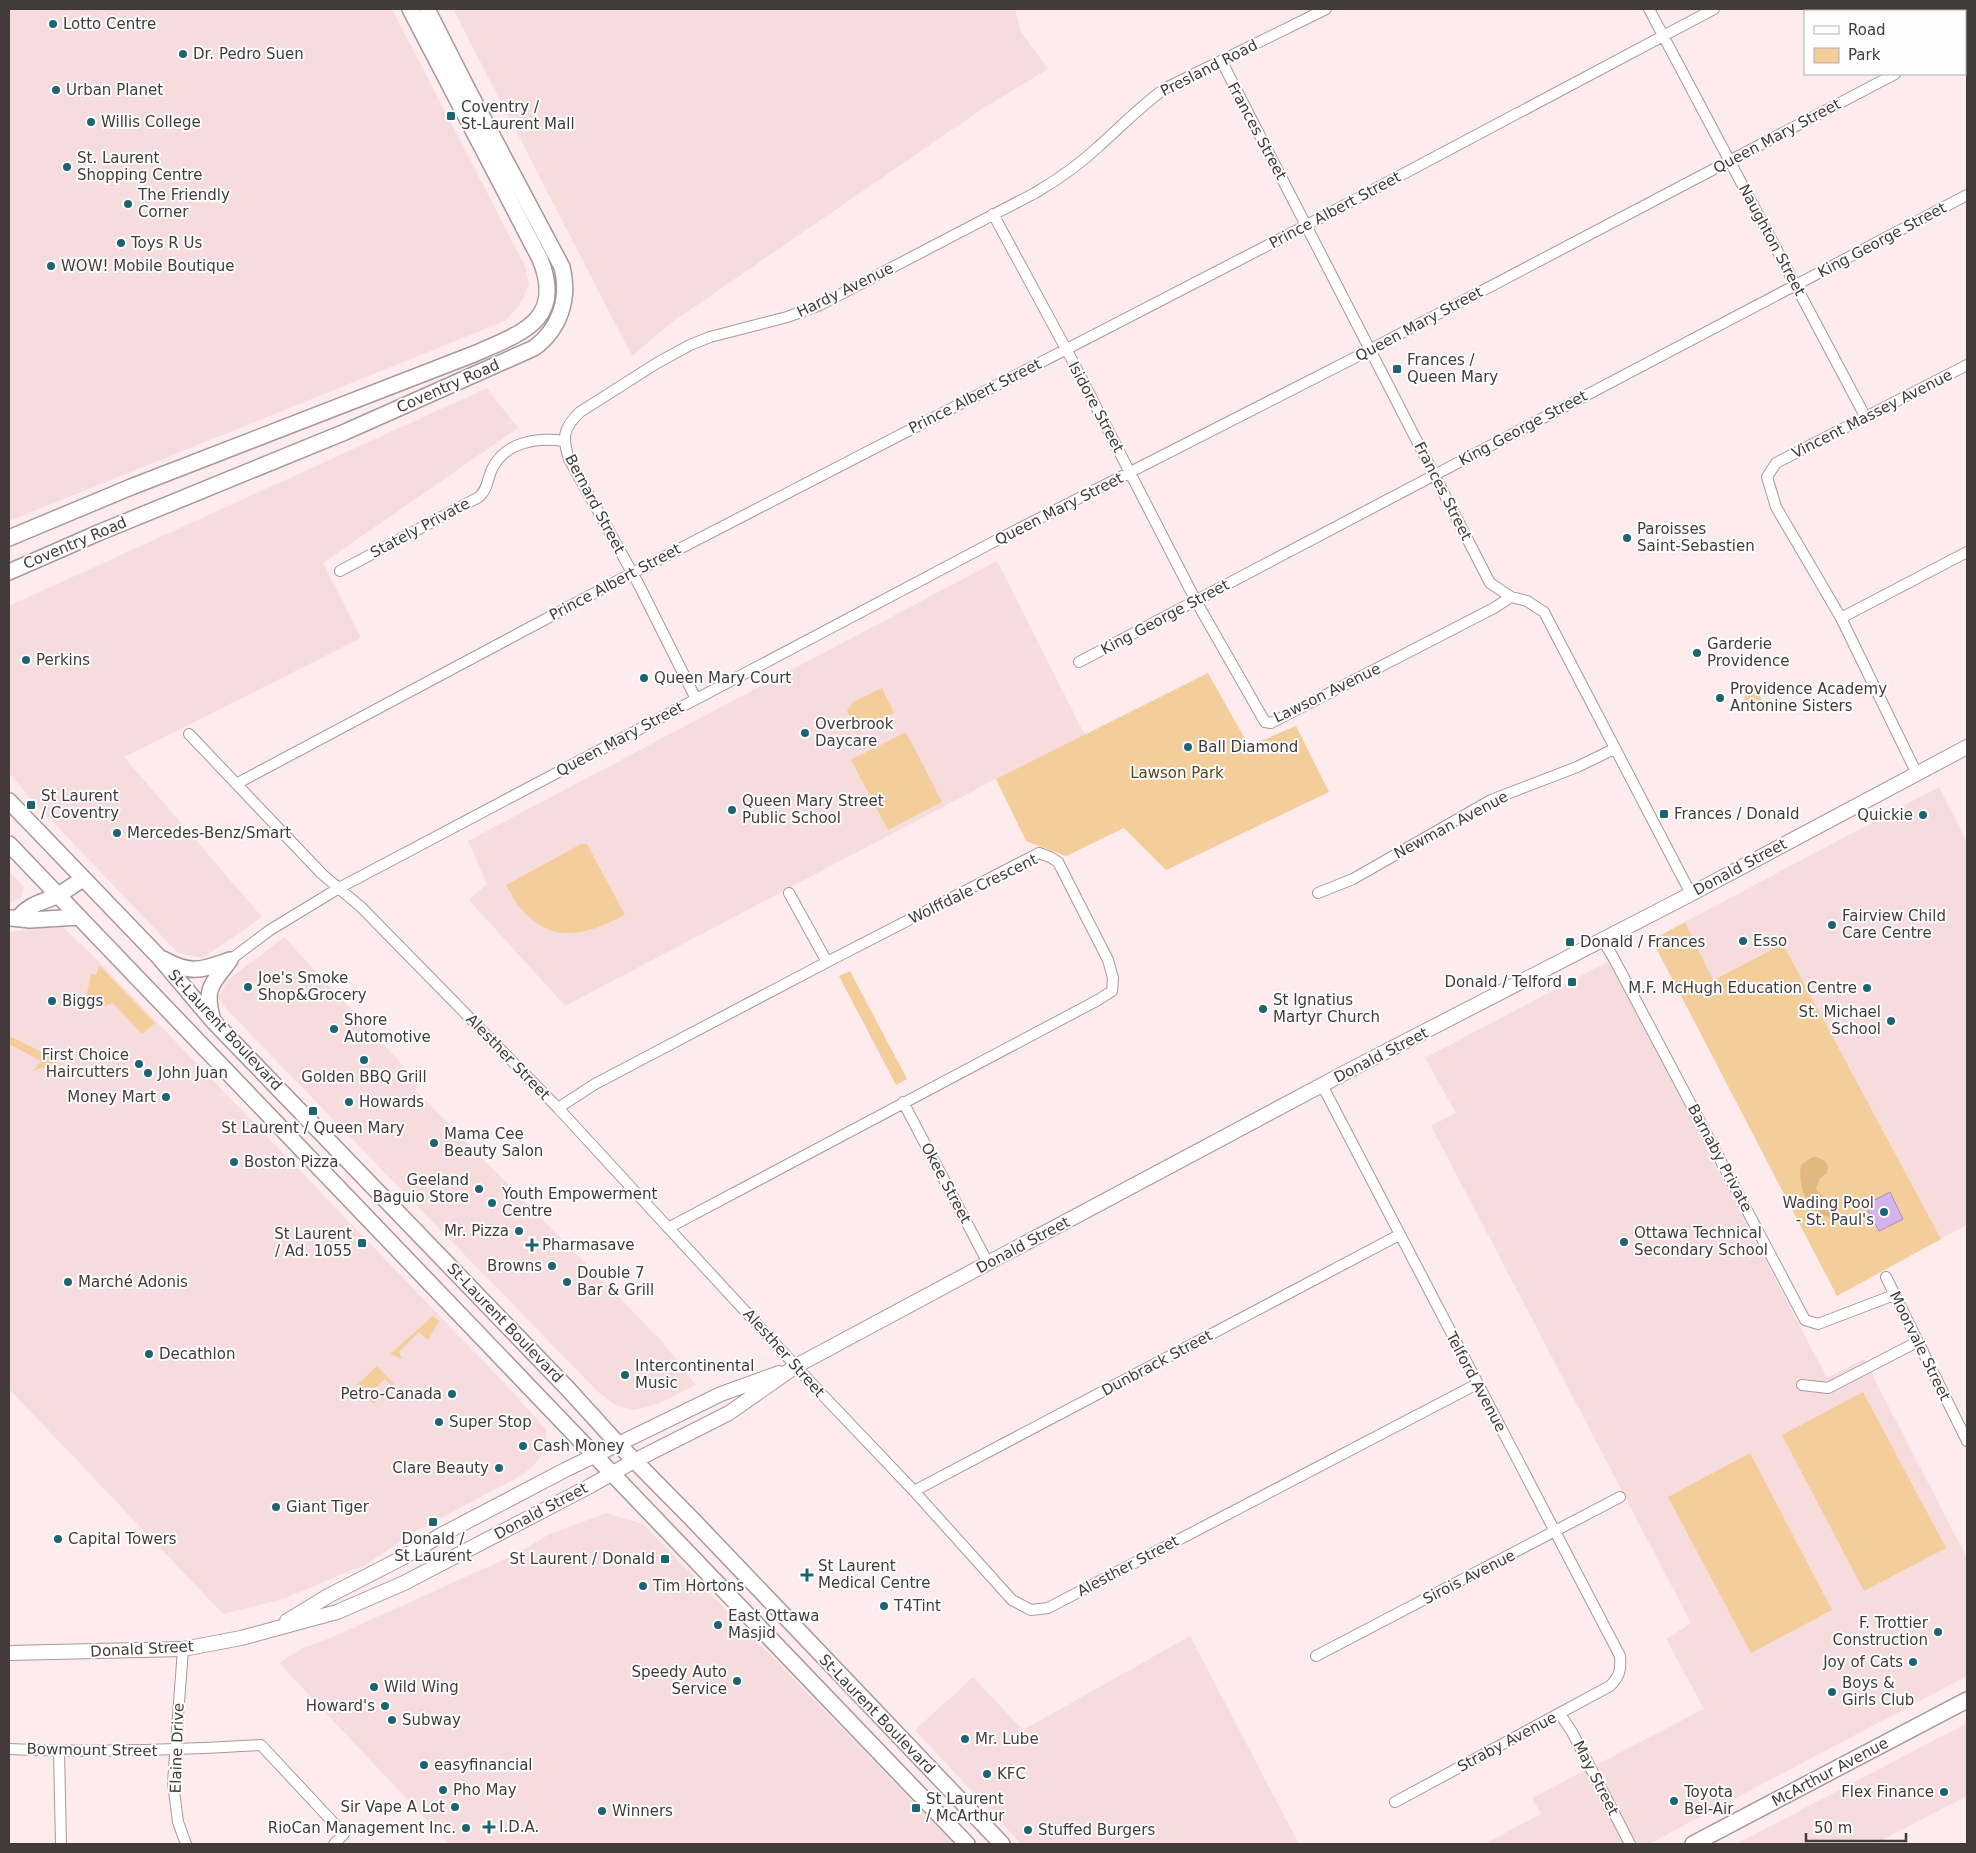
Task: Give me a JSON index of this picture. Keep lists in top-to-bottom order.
{
  "streets": {
    "main road": ["Coventry Road", "St-Laurent Boulevard", "McArthur Avenue"],
    "street": [
      "Presland Road",
      "Frances Street",
      "Queen Mary Street",
      "Prince Albert Street",
      "Naughton Street",
      "King George Street",
      "Hardy Avenue",
      "Isidore Street",
      "Vincent Massey Avenue",
      "Bernard Street",
      "Stately Private",
      "Lawson Avenue",
      "Newman Avenue",
      "Donald Street",
      "Wolffdale Crescent",
      "Alesther Street",
      "Barnaby Private",
      "Okee Street",
      "Moorvale Street",
      "Dunbrack Street",
      "Telford Avenue",
      "Sirois Avenue",
      "Straby Avenue",
      "Elaine Drive",
      "Bowmount Street",
      "May Street"
    ]
  },
  "crossings": [
    ["Presland Road", "Frances Street"],
    ["Presland Road", "Hardy Avenue"],
    ["Frances Street", "Queen Mary Street"],
    ["Frances Street", "Prince Albert Street"],
    ["Frances Street", "King George Street"],
    ["Frances Street", "Lawson Avenue"],
    ["Frances Street", "Newman Avenue"],
    ["Frances Street", "Donald Street"],
    ["Queen Mary Street", "Naughton Street"],
    ["Queen Mary Street", "Isidore Street"],
    ["Queen Mary Street", "Bernard Street"],
    ["Queen Mary Street", "Alesther Street"],
    ["Prince Albert Street", "Naughton Street"],
    ["Prince Albert Street", "Isidore Street"],
    ["Prince Albert Street", "Bernard Street"],
    ["Prince Albert Street", "Alesther Street"],
    ["Naughton Street", "King George Street"],
    ["Naughton Street", "Vincent Massey Avenue"],
    ["King George Street", "Isidore Street"],
    ["King George Street", "Lawson Avenue"],
    ["Hardy Avenue", "Isidore Street"],
    ["Hardy Avenue", "Bernard Street"],
    ["Hardy Avenue", "Stately Private"],
    ["Isidore Street", "Lawson Avenue"],
    ["Bernard Street", "Stately Private"],
    ["Donald Street", "St-Laurent Boulevard"],
    ["Donald Street", "Alesther Street"],
    ["Donald Street", "Barnaby Private"],
    ["Donald Street", "Okee Street"],
    ["Donald Street", "Telford Avenue"],
    ["Donald Street", "Elaine Drive"],
    ["Wolffdale Crescent", "Alesther Street"],
    ["Wolffdale Crescent", "Okee Street"],
    ["Alesther Street", "Dunbrack Street"],
    ["Alesther Street", "Telford Avenue"],
    ["Barnaby Private", "Moorvale Street"],
    ["Dunbrack Street", "Telford Avenue"],
    ["Telford Avenue", "Sirois Avenue"],
    ["Telford Avenue", "Straby Avenue"],
    ["Straby Avenue", "May Street"],
    ["Elaine Drive", "Bowmount Street"]
  ],
  "parks": ["Lawson Park"],
  "places": {
    "other": [
      "Lotto Centre",
      "Dr. Pedro Suen",
      "Urban Planet",
      "Willis College",
      "St. Laurent Shopping Centre",
      "The Friendly Corner",
      "Toys R Us",
      "WOW! Mobile Boutique",
      "Paroisses Saint-Sebastien",
      "Garderie Providence",
      "Perkins",
      "Queen Mary Court",
      "Providence Academy Antonine Sisters",
      "Overbrook Daycare",
      "Ball Diamond",
      "Queen Mary Street Public School",
      "Quickie",
      "Mercedes-Benz/Smart",
      "Fairview Child Care Centre",
      "Esso",
      "Joe's Smoke Shop&Grocery",
      "M.F. McHugh Education Centre",
      "Biggs",
      "St Ignatius Martyr Church",
      "St. Michael School",
      "Shore Automotive",
      "Golden BBQ Grill",
      "First Choice Haircutters",
      "John Juan",
      "Money Mart",
      "Howards",
      "Mama Cee Beauty Salon",
      "Boston Pizza",
      "Geeland Baguio Store",
      "Youth Empowerment Centre",
      "Wading Pool - St. Paul's",
      "Mr. Pizza",
      "Ottawa Technical Secondary School",
      "Browns",
      "Marché Adonis",
      "Double 7 Bar & Grill",
      "Decathlon",
      "Intercontinental Music",
      "Petro-Canada",
      "Super Stop",
      "Cash Money",
      "Clare Beauty",
      "Giant Tiger",
      "Capital Towers",
      "Tim Hortons",
      "T4Tint",
      "East Ottawa Masjid",
      "F. Trottier Construction",
      "Joy of Cats",
      "Speedy Auto Service",
      "Wild Wing",
      "Boys & Girls Club",
      "Howard's",
      "Subway",
      "Mr. Lube",
      "easyfinancial",
      "KFC",
      "Pho May",
      "Flex Finance",
      "Toyota Bel-Air",
      "Sir Vape A Lot",
      "Winners",
      "RioCan Management Inc.",
      "Stuffed Burgers"
    ],
    "transit": [
      "Coventry / St-Laurent Mall",
      "Frances / Queen Mary",
      "St Laurent / Coventry",
      "Frances / Donald",
      "Donald / Frances",
      "Donald / Telford",
      "St Laurent / Queen Mary",
      "St Laurent / Ad. 1055",
      "Donald / St Laurent",
      "St Laurent / Donald",
      "St Laurent / McArthur"
    ],
    "health": ["Pharmasave", "St Laurent Medical Centre", "I.D.A."]
  },
  "legend": ["Road", "Park"],
  "scale_bar": "50 m"
}
